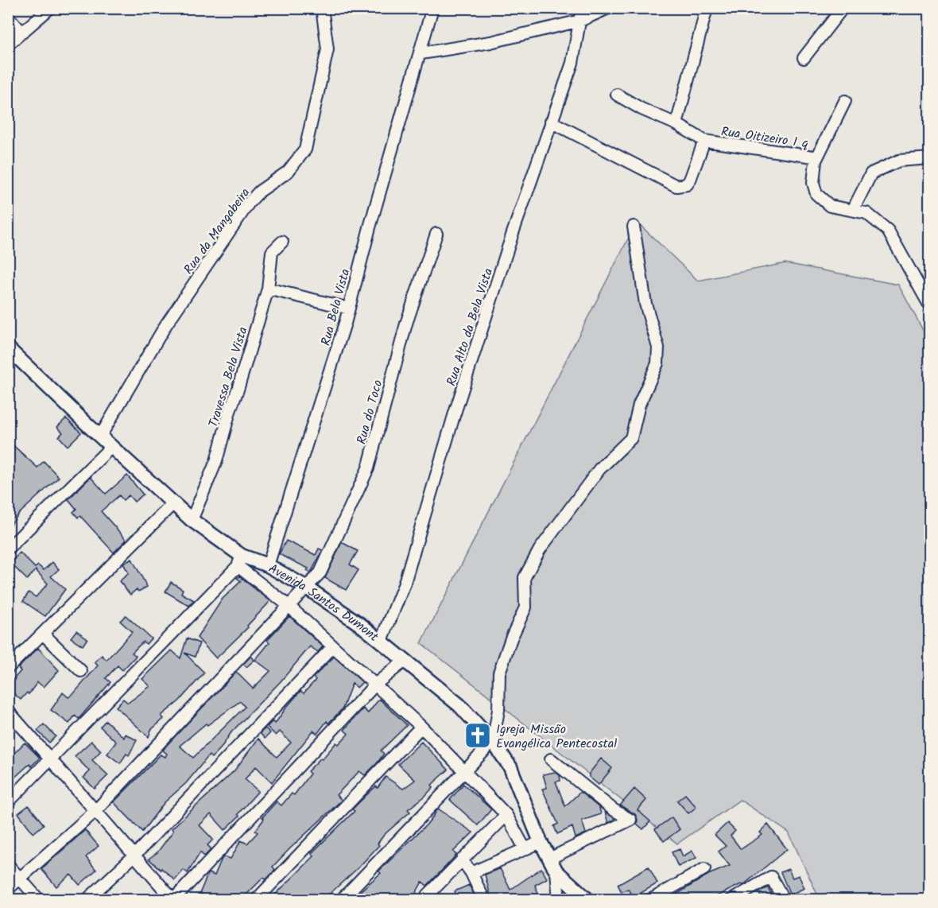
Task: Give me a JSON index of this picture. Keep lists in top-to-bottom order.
{
  "streets": {
    "main road": ["Avenida Santos Dumont"],
    "street": [
      "Rua Oitizeiro 1 q",
      "Rua da Mangabeira",
      "Rua Bela Vista",
      "Rua Alto da Bela Vista",
      "Travessa Bela Vista",
      "Rua do Toco"
    ]
  },
  "crossings": [
    ["Rua da Mangabeira", "Avenida Santos Dumont"],
    ["Rua Bela Vista", "Avenida Santos Dumont"],
    ["Rua Alto da Bela Vista", "Avenida Santos Dumont"],
    ["Travessa Bela Vista", "Avenida Santos Dumont"],
    ["Rua do Toco", "Avenida Santos Dumont"]
  ],
  "places": {
    "church": ["Igreja Missão Evangélica Pentecostal"]
  }
}
